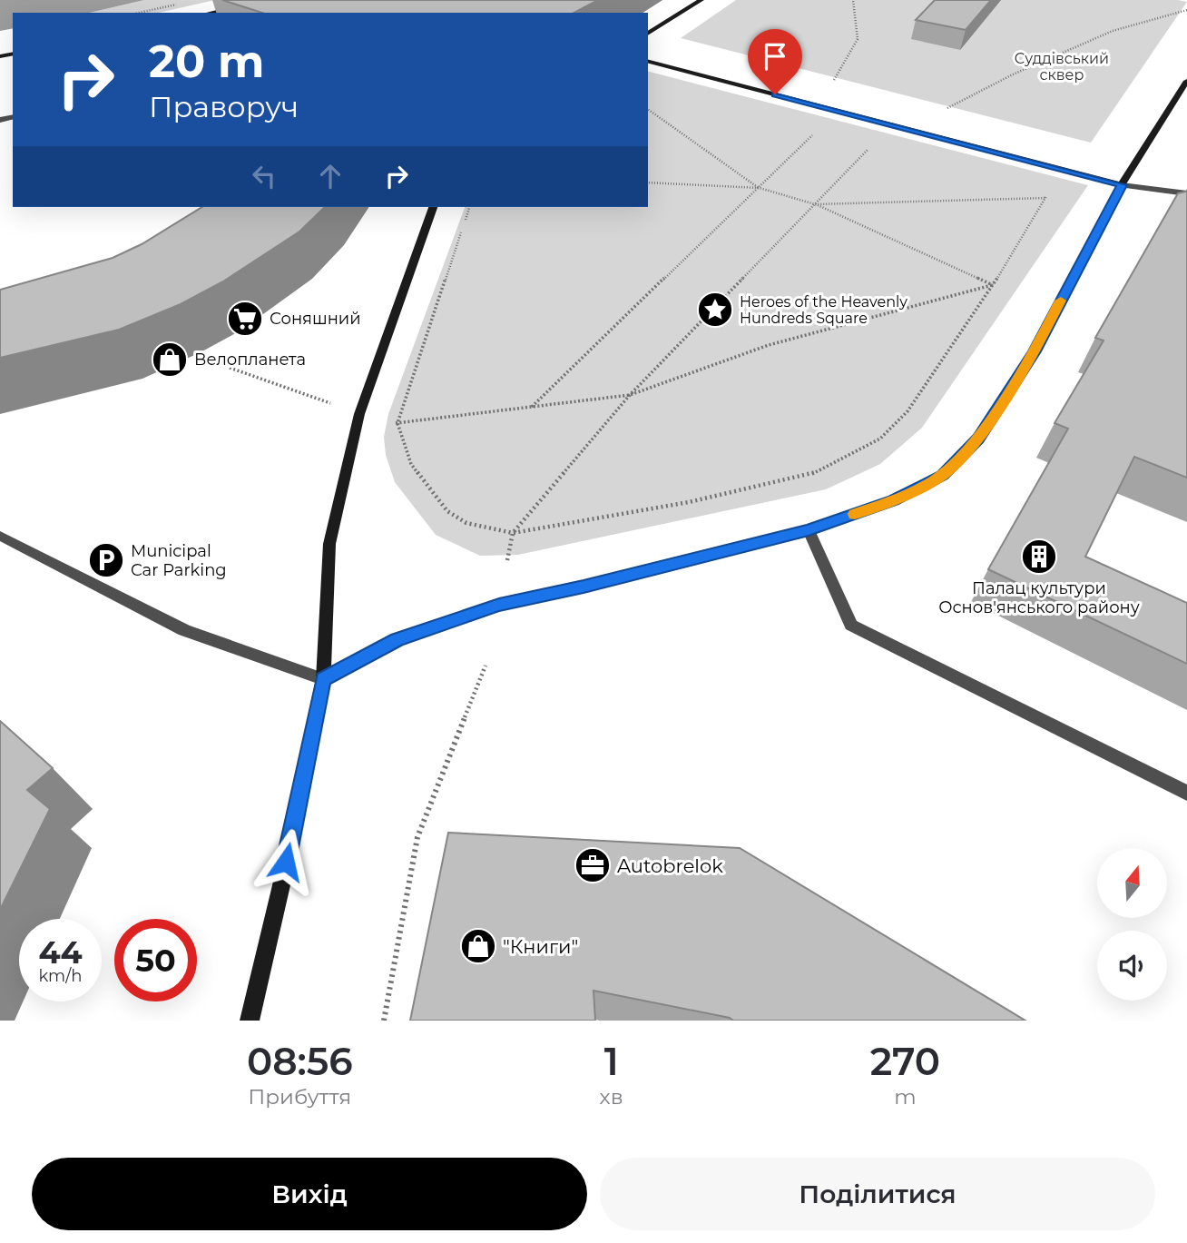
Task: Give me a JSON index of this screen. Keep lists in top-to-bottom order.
{
  "parks": ["Суддівський сквер"],
  "places": {
    "place": ["Heroes of the Heavenly Hundreds Square"],
    "supermarket": ["Соняшний"],
    "shop": ["Велопланета", "\"Книги\""],
    "building": ["Палац культури Основ'янського району"],
    "parking": ["Municipal Car Parking"],
    "office": ["Autobrelok"]
  },
  "north": "top",
  "page": {
    "turn": ["20 m", "Праворуч"],
    "speed": "44 km/h",
    "limit": "50",
    "eta": [
      "08:56",
      "Прибуття",
      "1",
      "хв",
      "270",
      "m"
    ],
    "buttons": ["Вихід", "Поділитися"]
  }
}
